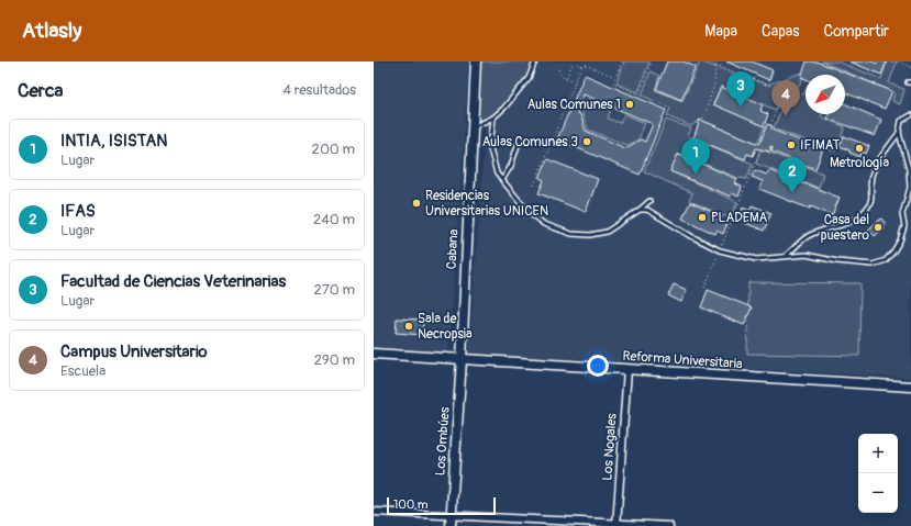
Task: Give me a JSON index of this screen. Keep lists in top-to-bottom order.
{
  "streets": {
    "street": [
      "Cabana",
      "Reforma Universitaria",
      "Los Ombúes",
      "Los Nogales"
    ]
  },
  "crossings": [
    ["Cabana", "Reforma Universitaria"],
    ["Cabana", "Los Ombúes"],
    ["Reforma Universitaria", "Los Ombúes"],
    ["Reforma Universitaria", "Los Nogales"]
  ],
  "places": [
    "Aulas Comunes 1",
    "Aulas Comunes 3",
    "IFIMAT",
    "Metrología",
    "Residencias Universitarias UNICEN",
    "PLADEMA",
    "Casa del puestero",
    "Sala de Necropsia"
  ],
  "scale_bar": "100 m",
  "north": "bottom left",
  "page": {
    "header": "Atlasly",
    "nav": ["Mapa", "Capas", "Compartir"],
    "heading": ["Cerca", "4 resultados"],
    "pins": [
      "3",
      "4",
      "1",
      "2"
    ],
    "list": [
      {
        "mark": "1",
        "name": "INTIA, ISISTAN",
        "note": "Lugar",
        "value": "200 m"
      },
      {
        "mark": "2",
        "name": "IFAS",
        "note": "Lugar",
        "value": "240 m"
      },
      {
        "mark": "3",
        "name": "Facultad de Ciencias Veterinarias",
        "note": "Lugar",
        "value": "270 m"
      },
      {
        "mark": "4",
        "name": "Campus Universitario",
        "note": "Escuela",
        "value": "290 m"
      }
    ],
    "map_buttons": ["+", "−"],
    "scale": "100 m"
  }
}
